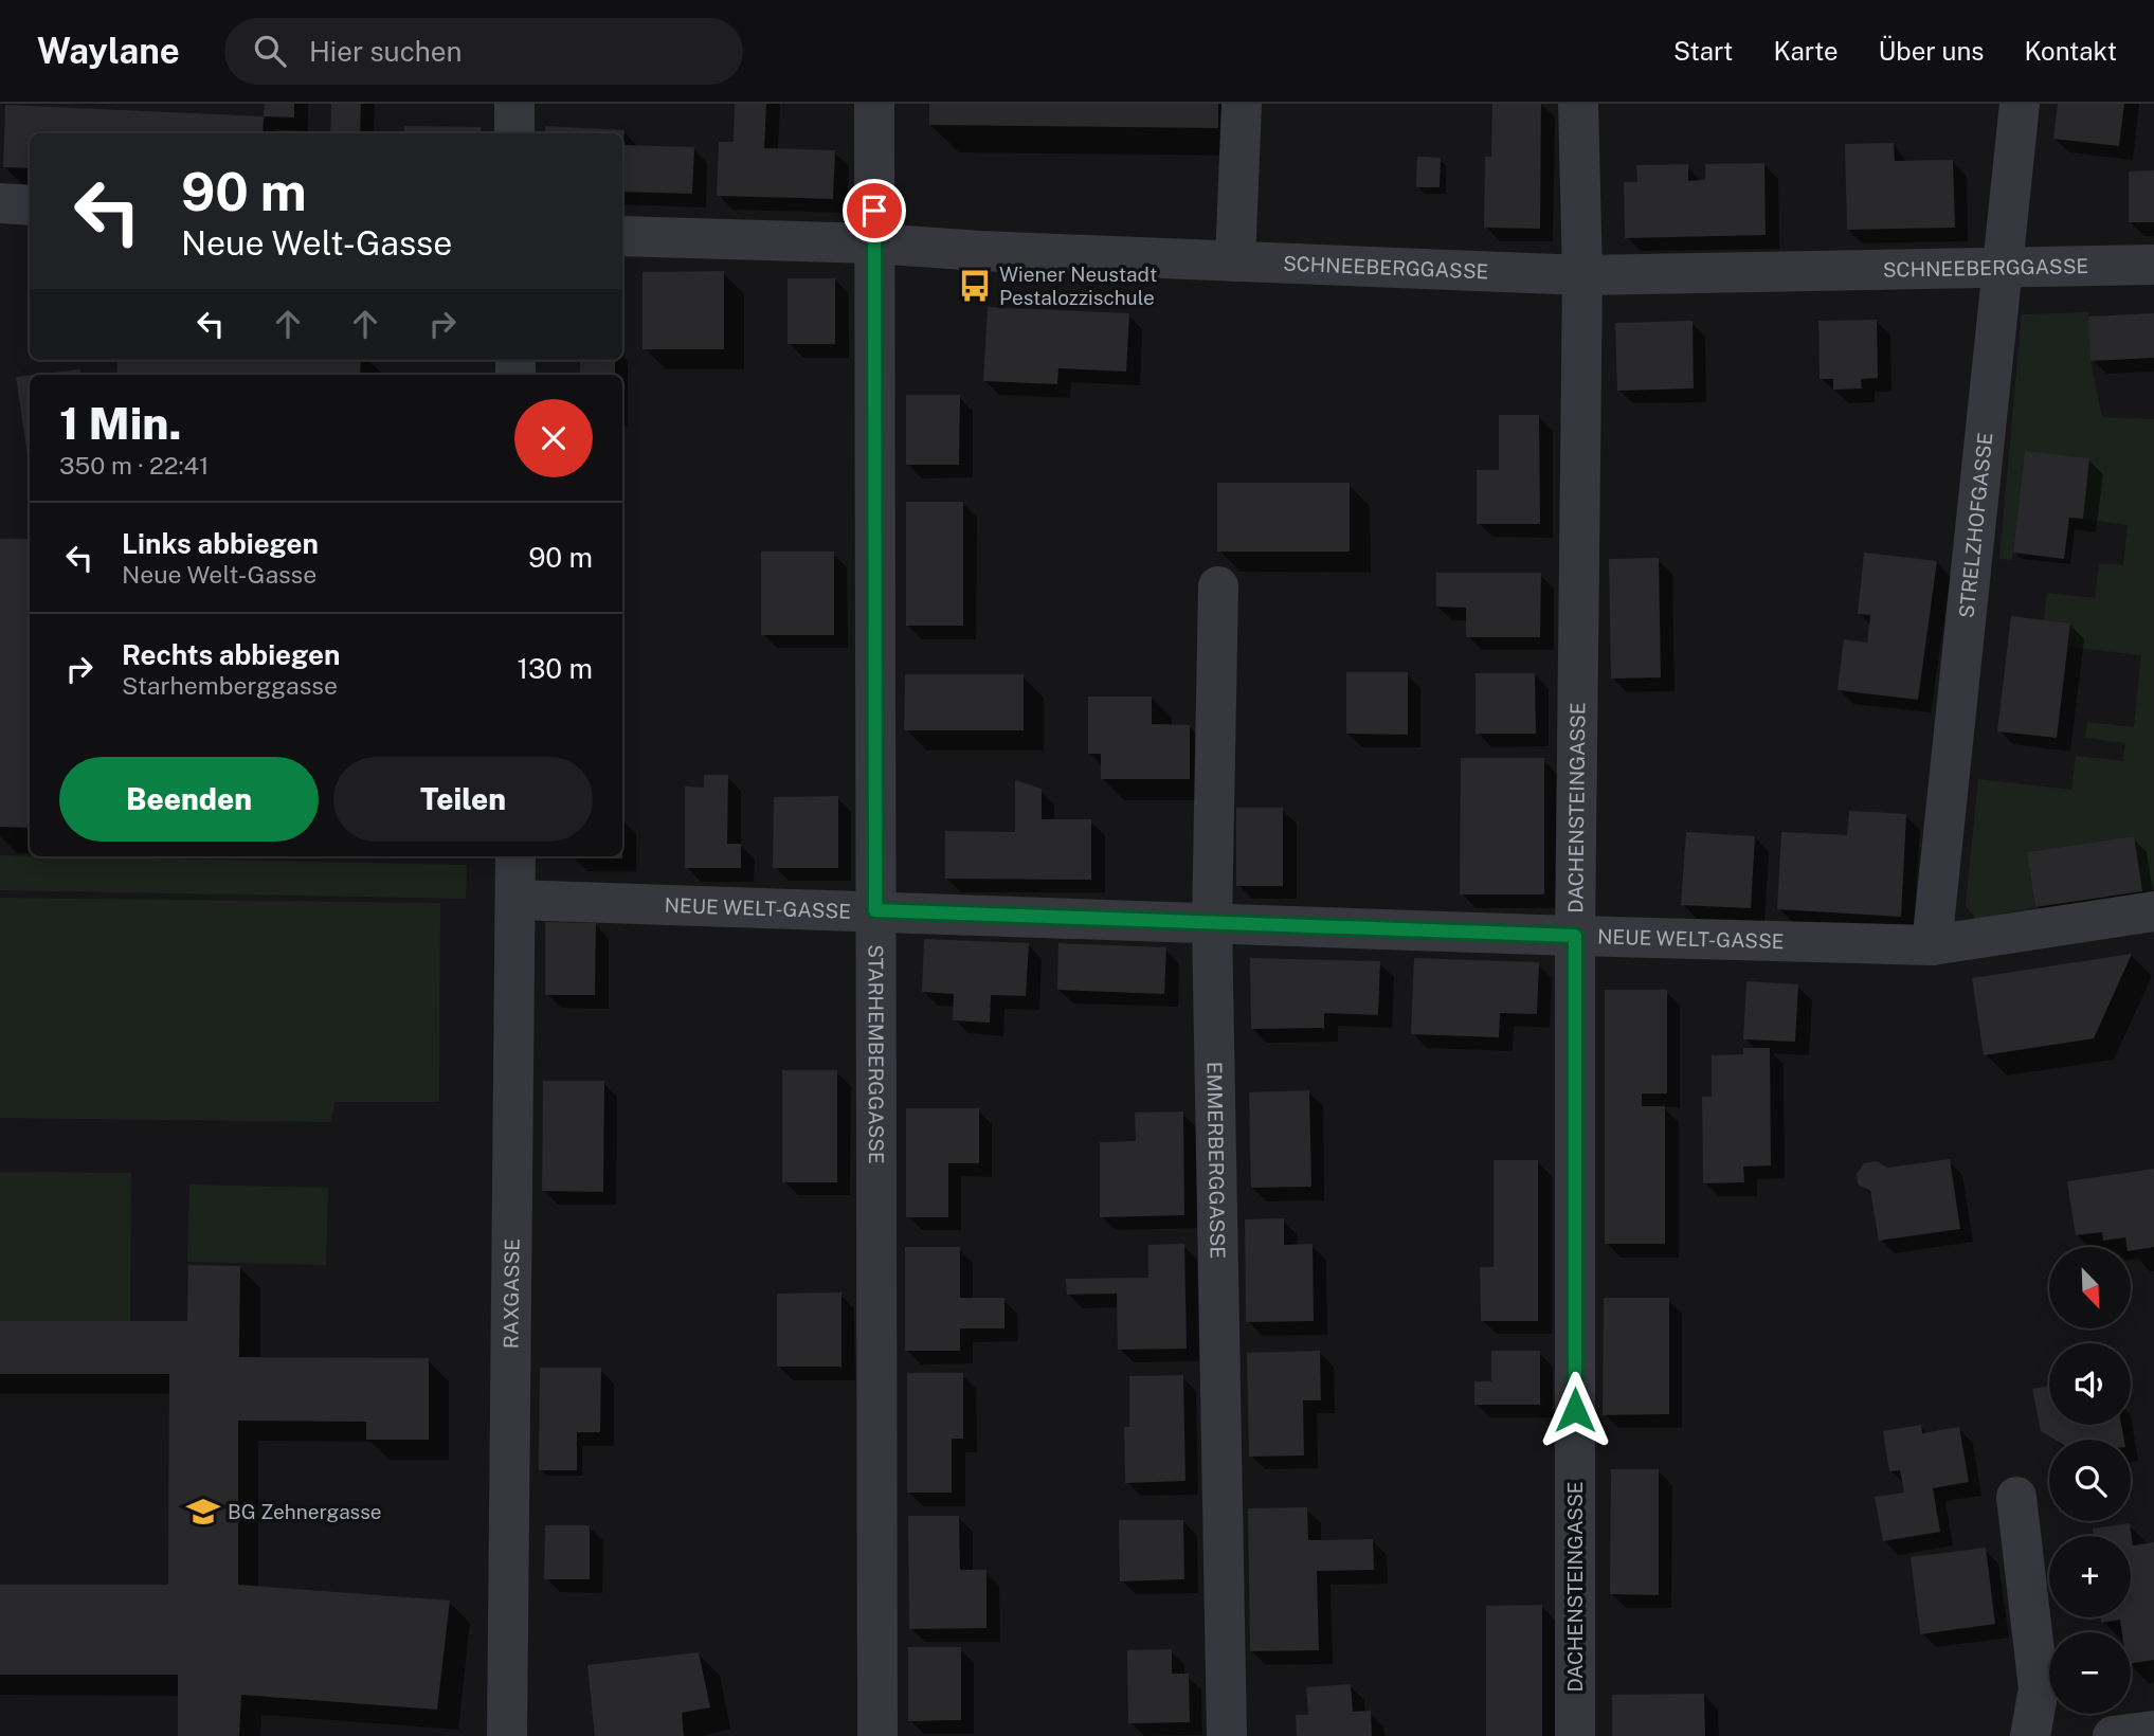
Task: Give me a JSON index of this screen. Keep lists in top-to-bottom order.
{
  "streets": {
    "street": [
      "SCHNEEBERGGASSE",
      "STRELZHOFGASSE",
      "DACHENSTEINGASSE",
      "NEUE WELT-GASSE",
      "STARHEMBERGGASSE",
      "EMMERBERGGASSE",
      "RAXGASSE"
    ]
  },
  "crossings": [
    ["SCHNEEBERGGASSE", "STRELZHOFGASSE"],
    ["SCHNEEBERGGASSE", "DACHENSTEINGASSE"],
    ["SCHNEEBERGGASSE", "STARHEMBERGGASSE"],
    ["STRELZHOFGASSE", "NEUE WELT-GASSE"],
    ["DACHENSTEINGASSE", "NEUE WELT-GASSE"],
    ["NEUE WELT-GASSE", "STARHEMBERGGASSE"],
    ["NEUE WELT-GASSE", "EMMERBERGGASSE"],
    ["NEUE WELT-GASSE", "RAXGASSE"]
  ],
  "places": {
    "bus stop": ["Wiener Neustadt Pestalozzischule"],
    "school or university": ["BG Zehnergasse"]
  },
  "north": "bottom right",
  "page": {
    "header": "Waylane",
    "search": "Hier suchen",
    "nav": [
      "Start",
      "Karte",
      "Über uns",
      "Kontakt"
    ],
    "turn": ["90 m", "Neue Welt-Gasse"],
    "heading": ["1 Min.", "350 m · 22:41"],
    "list": [
      {
        "name": "Links abbiegen",
        "note": "Neue Welt-Gasse",
        "value": "90 m"
      },
      {
        "name": "Rechts abbiegen",
        "note": "Starhemberggasse",
        "value": "130 m"
      }
    ],
    "buttons": ["Beenden", "Teilen"],
    "map_buttons": ["+", "−"]
  }
}
